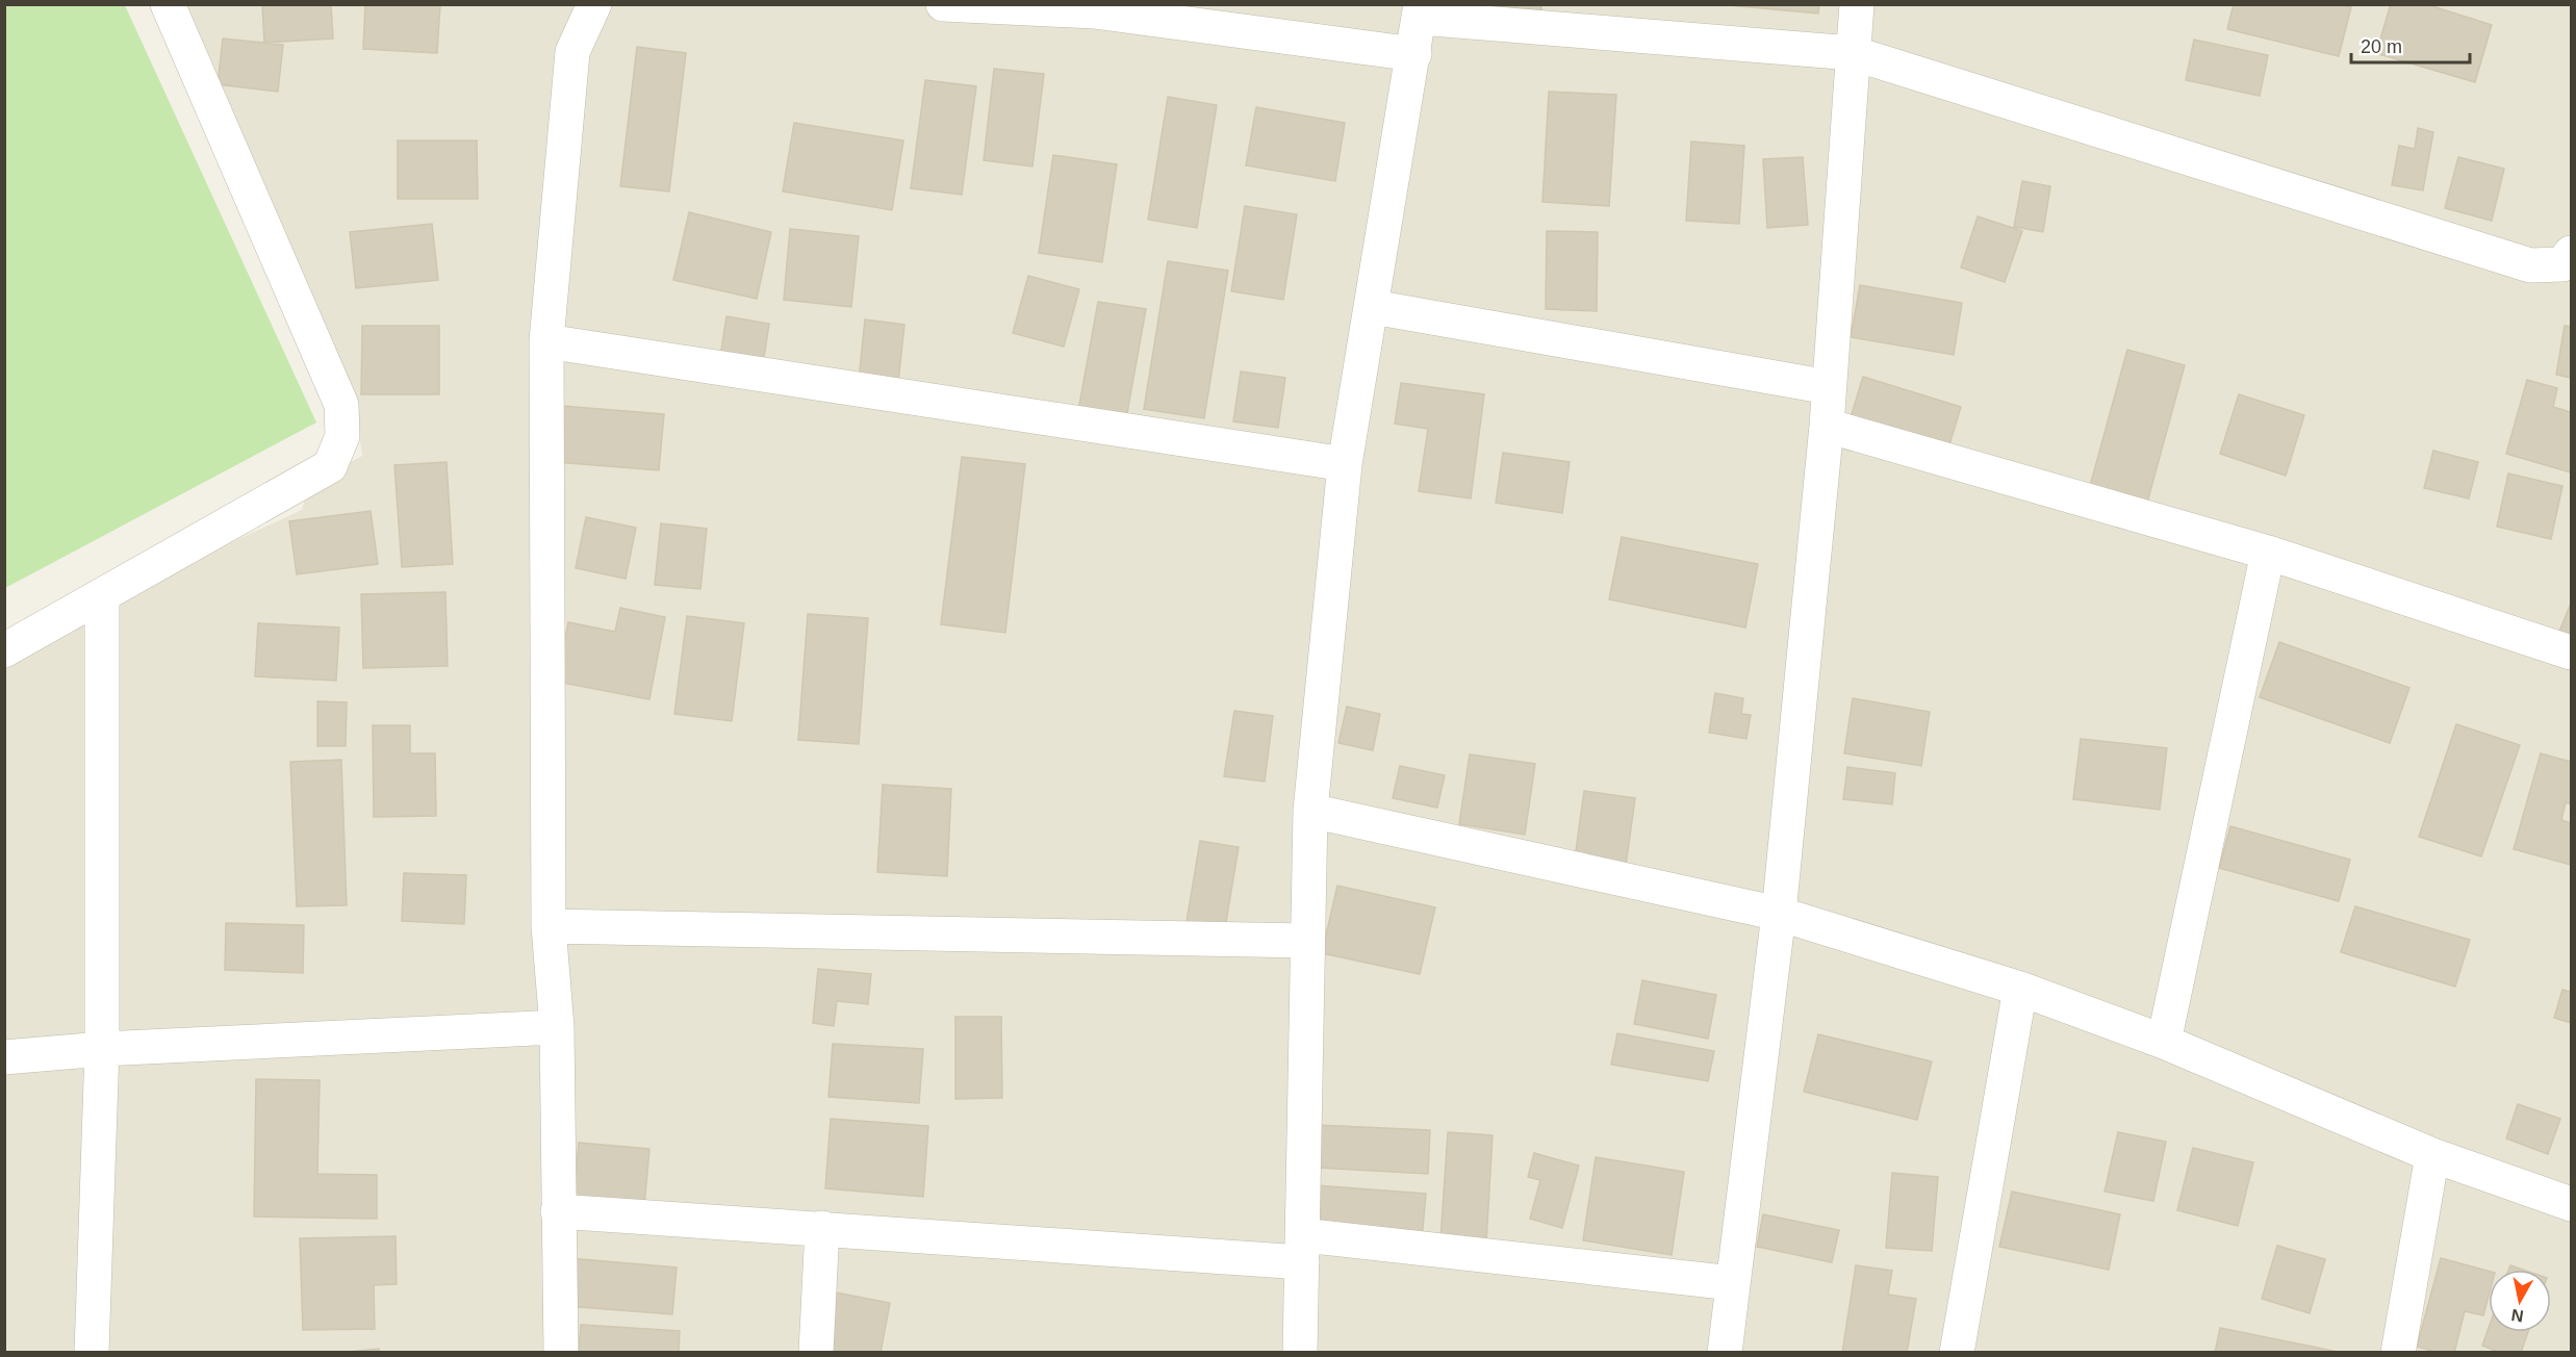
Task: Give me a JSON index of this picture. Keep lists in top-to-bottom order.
{
  "scale_bar": "20 m",
  "north": "bottom"
}
